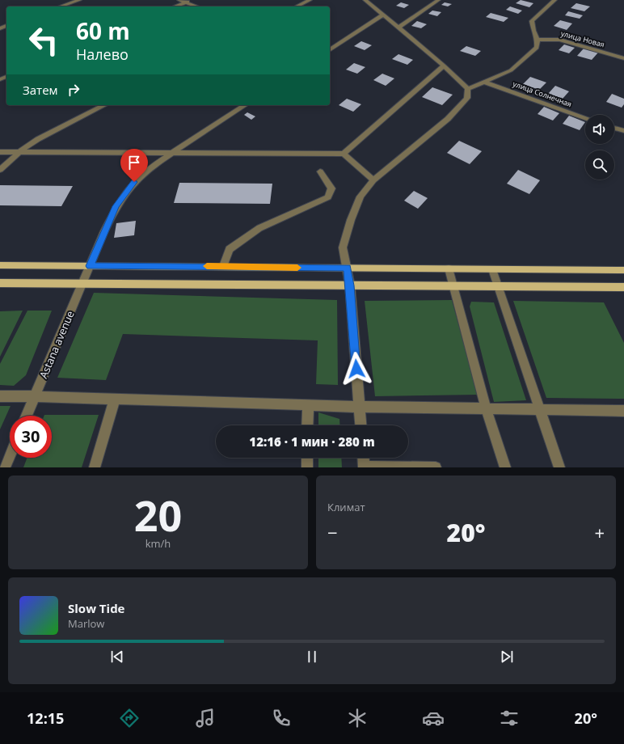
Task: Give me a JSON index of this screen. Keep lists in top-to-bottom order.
{
  "streets": {
    "street": ["улица Новая", "улица Солнечная", "Astana avenue"]
  },
  "page": {
    "turn": ["60 m", "Налево"],
    "then": "Затем",
    "limit": "30",
    "trip": "12:16 · 1 мин · 280 m",
    "tile": [
      ["20", "km/h"],
      "Климат"
    ],
    "heat": ["−", "20°", "+"],
    "song": ["Slow Tide", "Marlow"],
    "tabs": ["12:15", "20°"]
  }
}
